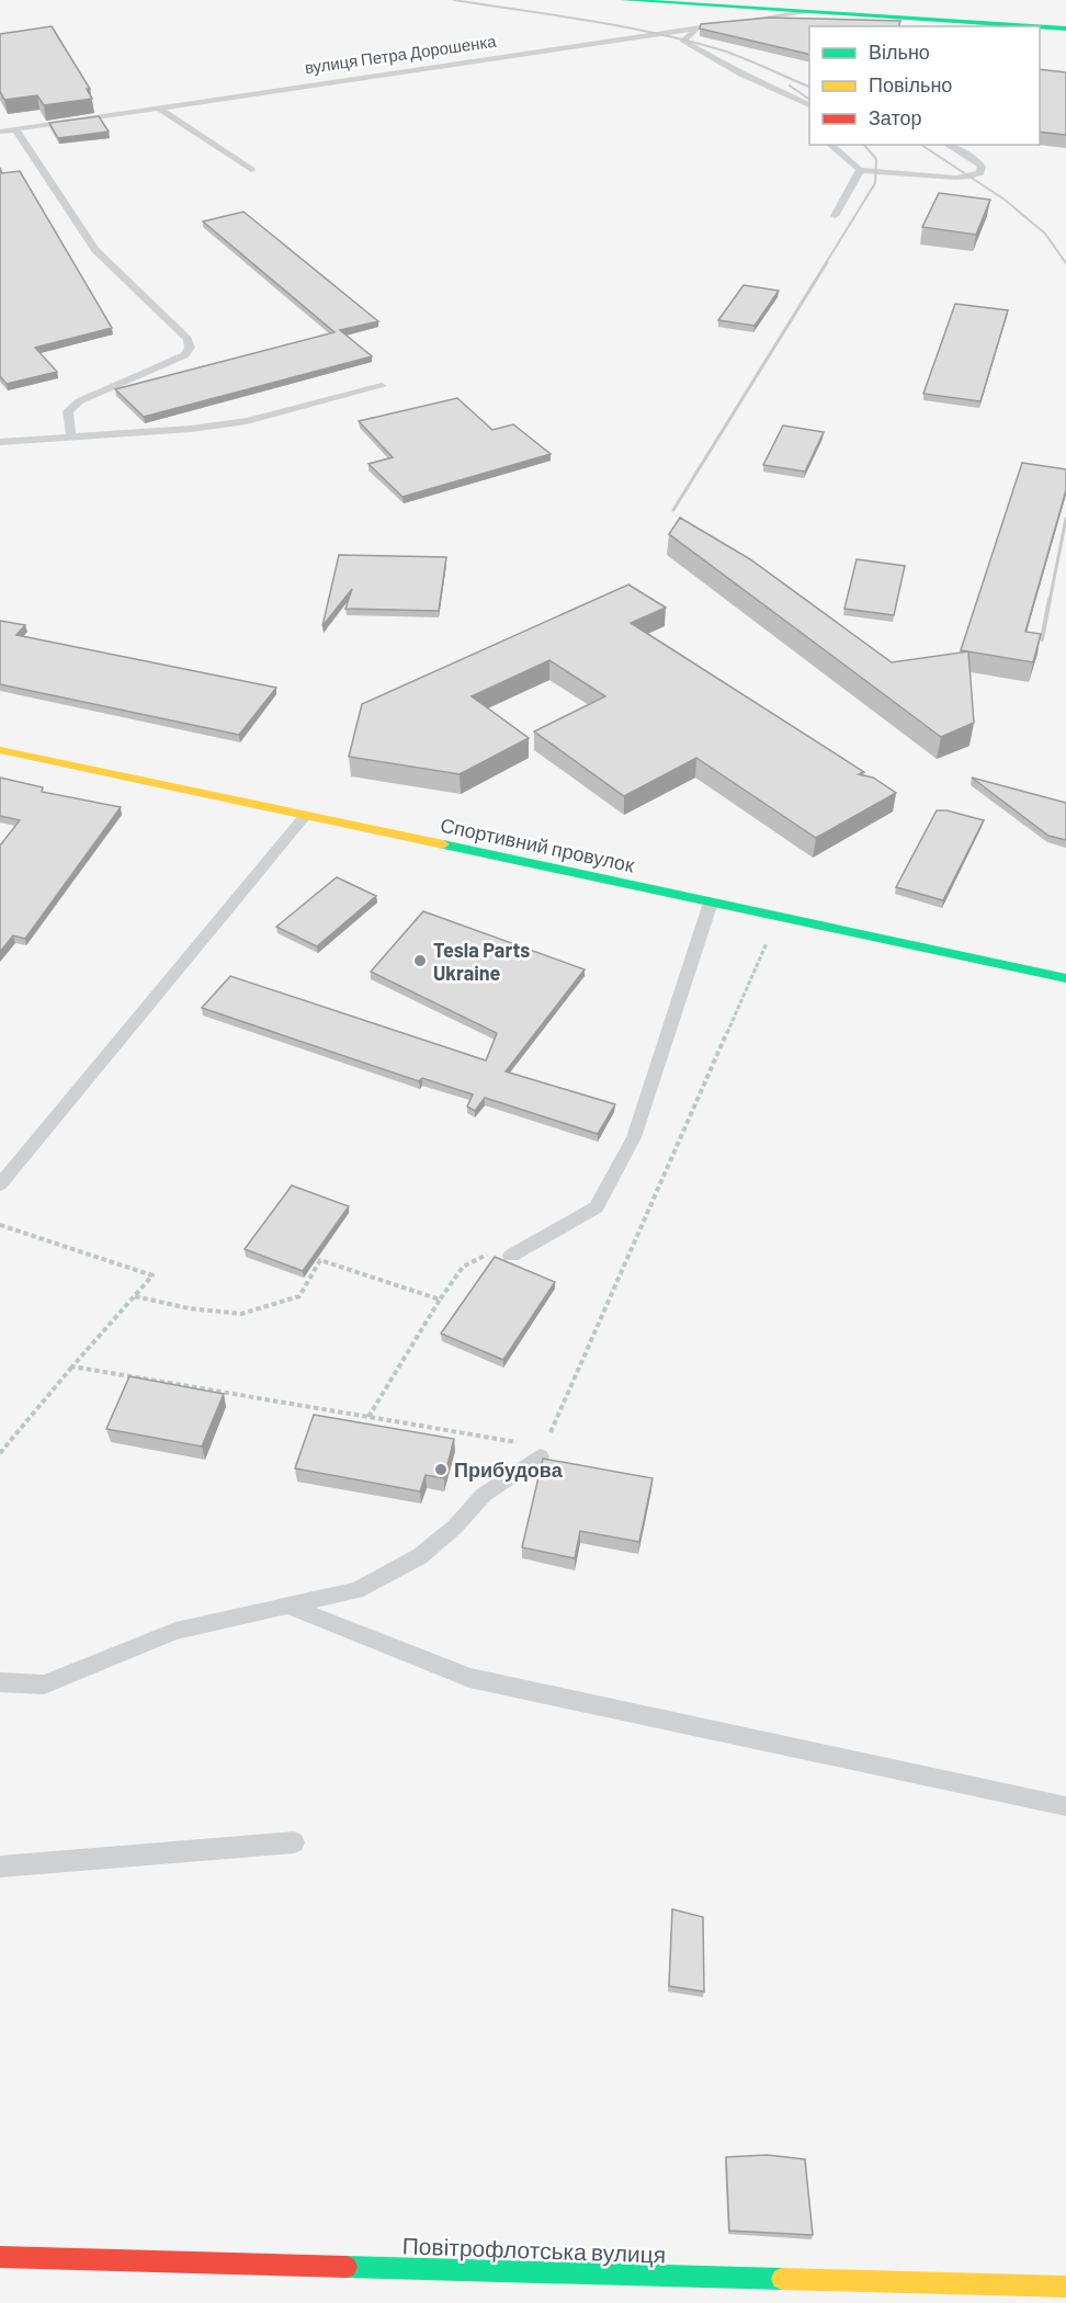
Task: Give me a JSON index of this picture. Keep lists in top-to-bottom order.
{
  "streets": {
    "street": ["вулиця Петра Дорошенка", "Спортивний провулок", "Повітрофлотська вулиця"]
  },
  "places": ["Tesla Parts Ukraine", "Прибудова"],
  "legend": ["Вільно", "Повільно", "Затор"]
}
